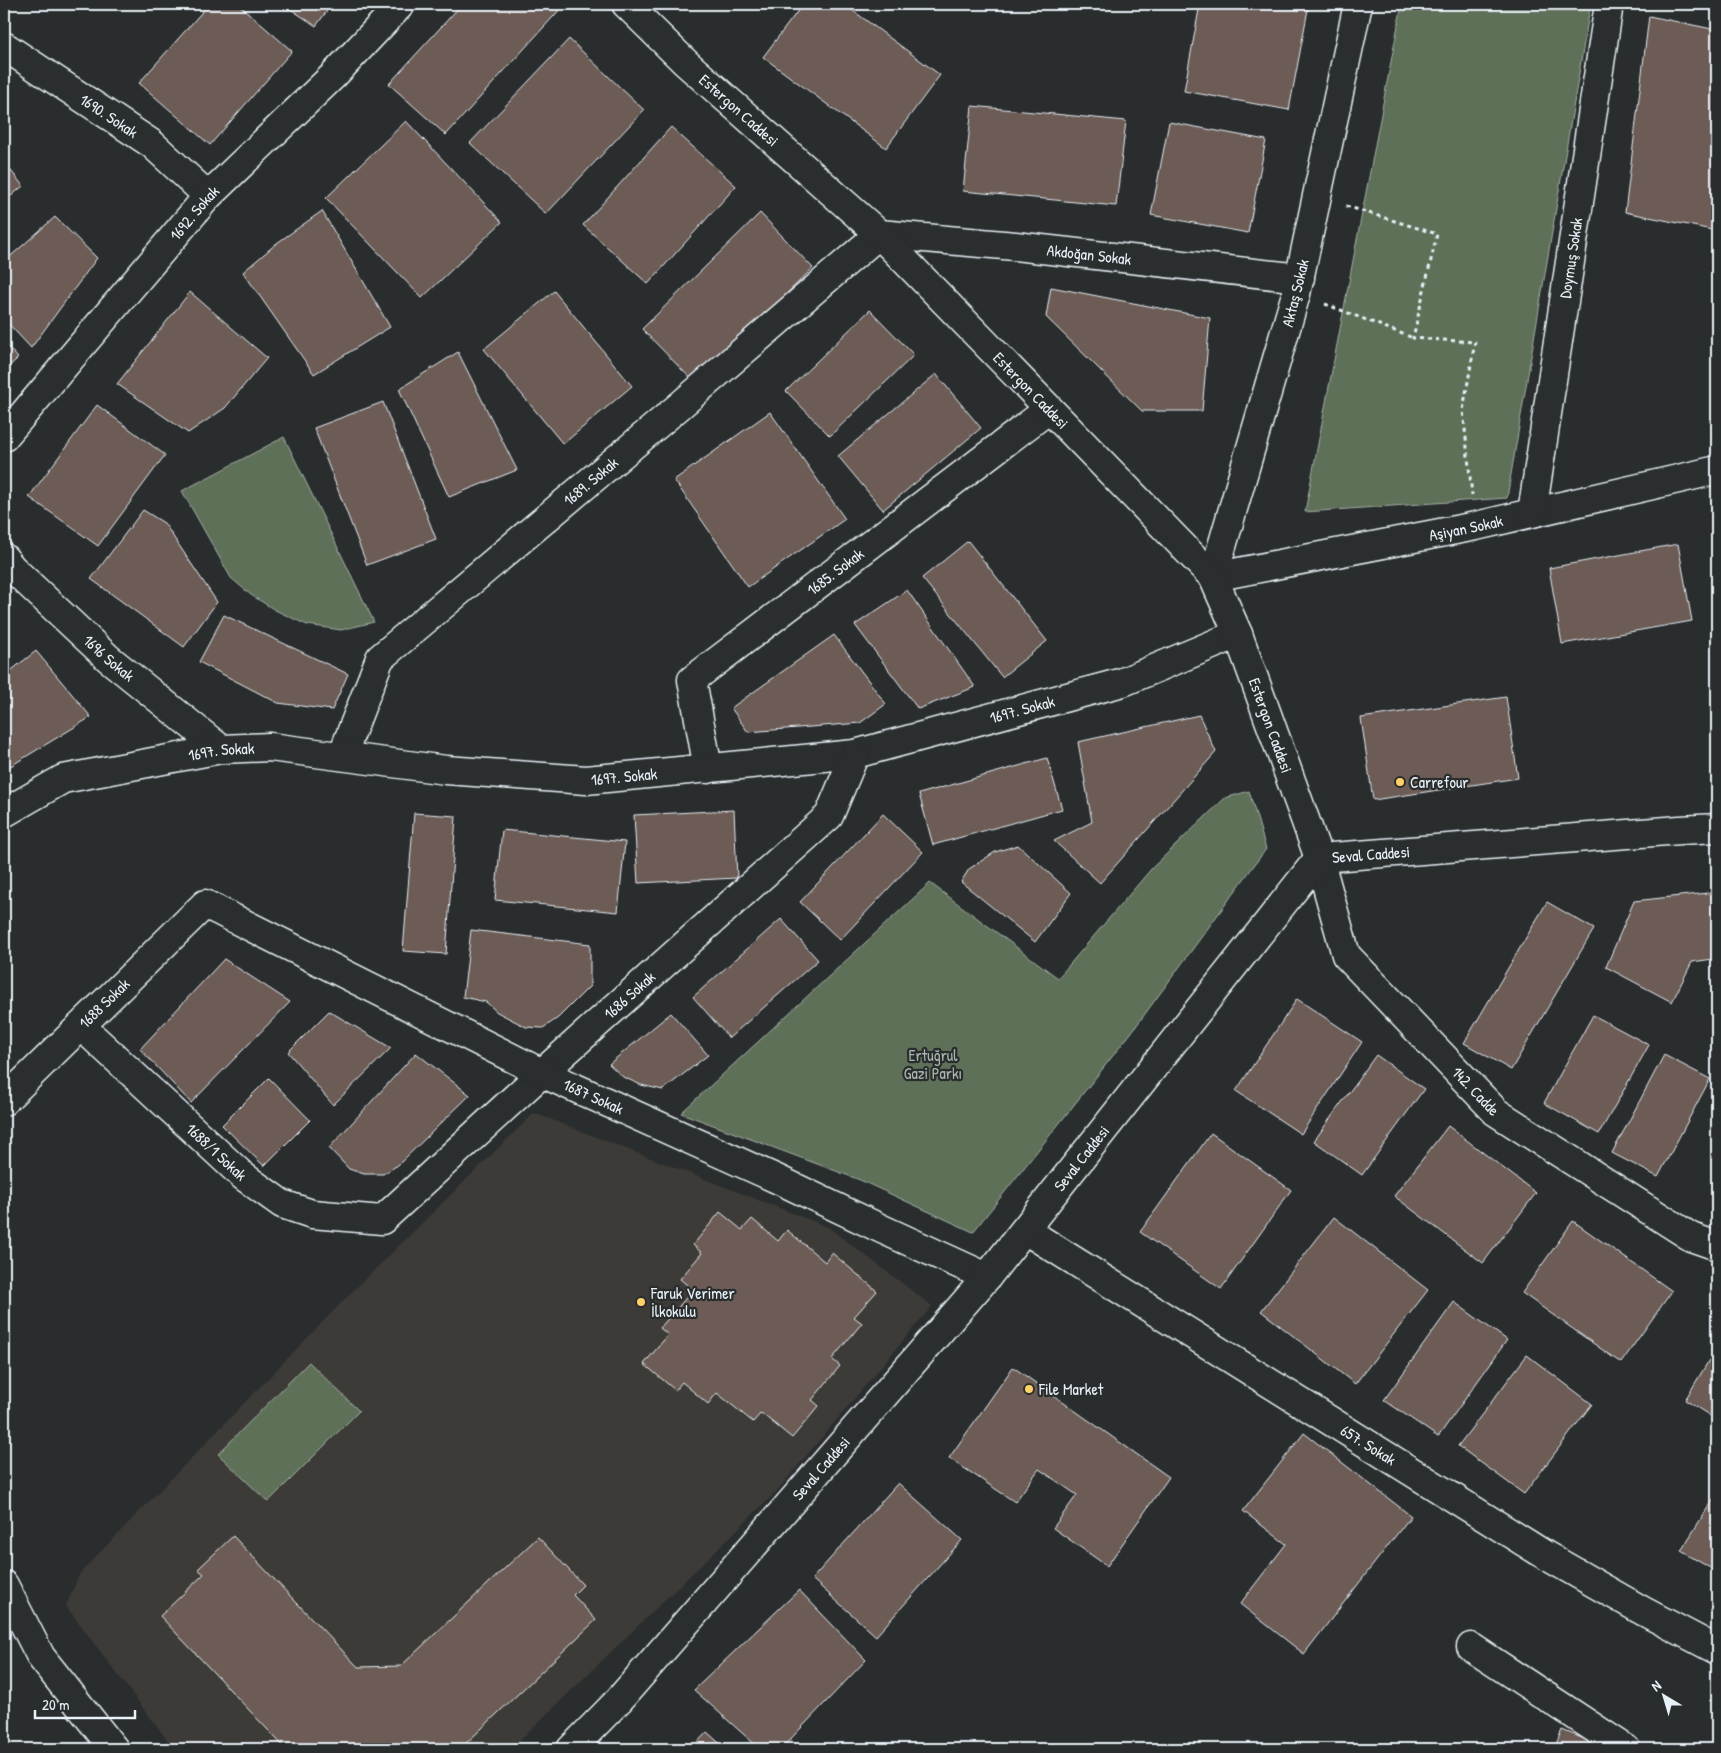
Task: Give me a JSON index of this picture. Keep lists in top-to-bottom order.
{
  "streets": {
    "street": [
      "Estergon Caddesi",
      "1690. Sokak",
      "1692. Sokak",
      "Akdoğan Sokak",
      "Doymuş Sokak",
      "Aktaş Sokak",
      "1689. Sokak",
      "Aşiyan Sokak",
      "1685. Sokak",
      "1696 Sokak",
      "1697. Sokak",
      "Seval Caddesi",
      "1686 Sokak",
      "1688 Sokak",
      "142. Cadde",
      "1687 Sokak",
      "1688/1 Sokak",
      "657. Sokak"
    ]
  },
  "crossings": [
    ["Estergon Caddesi", "Akdoğan Sokak"],
    ["Estergon Caddesi", "Aktaş Sokak"],
    ["Estergon Caddesi", "1689. Sokak"],
    ["Estergon Caddesi", "Aşiyan Sokak"],
    ["Estergon Caddesi", "1685. Sokak"],
    ["Estergon Caddesi", "1697. Sokak"],
    ["Estergon Caddesi", "Seval Caddesi"],
    ["Estergon Caddesi", "142. Cadde"],
    ["1690. Sokak", "1692. Sokak"],
    ["Akdoğan Sokak", "Aktaş Sokak"],
    ["Akdoğan Sokak", "1689. Sokak"],
    ["Doymuş Sokak", "Aşiyan Sokak"],
    ["Aktaş Sokak", "Aşiyan Sokak"],
    ["1689. Sokak", "1697. Sokak"],
    ["1685. Sokak", "1697. Sokak"],
    ["1696 Sokak", "1697. Sokak"],
    ["1697. Sokak", "1686 Sokak"],
    ["Seval Caddesi", "142. Cadde"],
    ["Seval Caddesi", "1687 Sokak"],
    ["Seval Caddesi", "657. Sokak"],
    ["1686 Sokak", "1687 Sokak"],
    ["1686 Sokak", "1688/1 Sokak"],
    ["1688 Sokak", "1687 Sokak"],
    ["1688 Sokak", "1688/1 Sokak"]
  ],
  "parks": ["Ertuğrul Gazi Parkı"],
  "places": ["Carrefour", "Faruk Verimer İlkokulu", "File Market"],
  "scale_bar": "20 m",
  "north": "top left"
}
